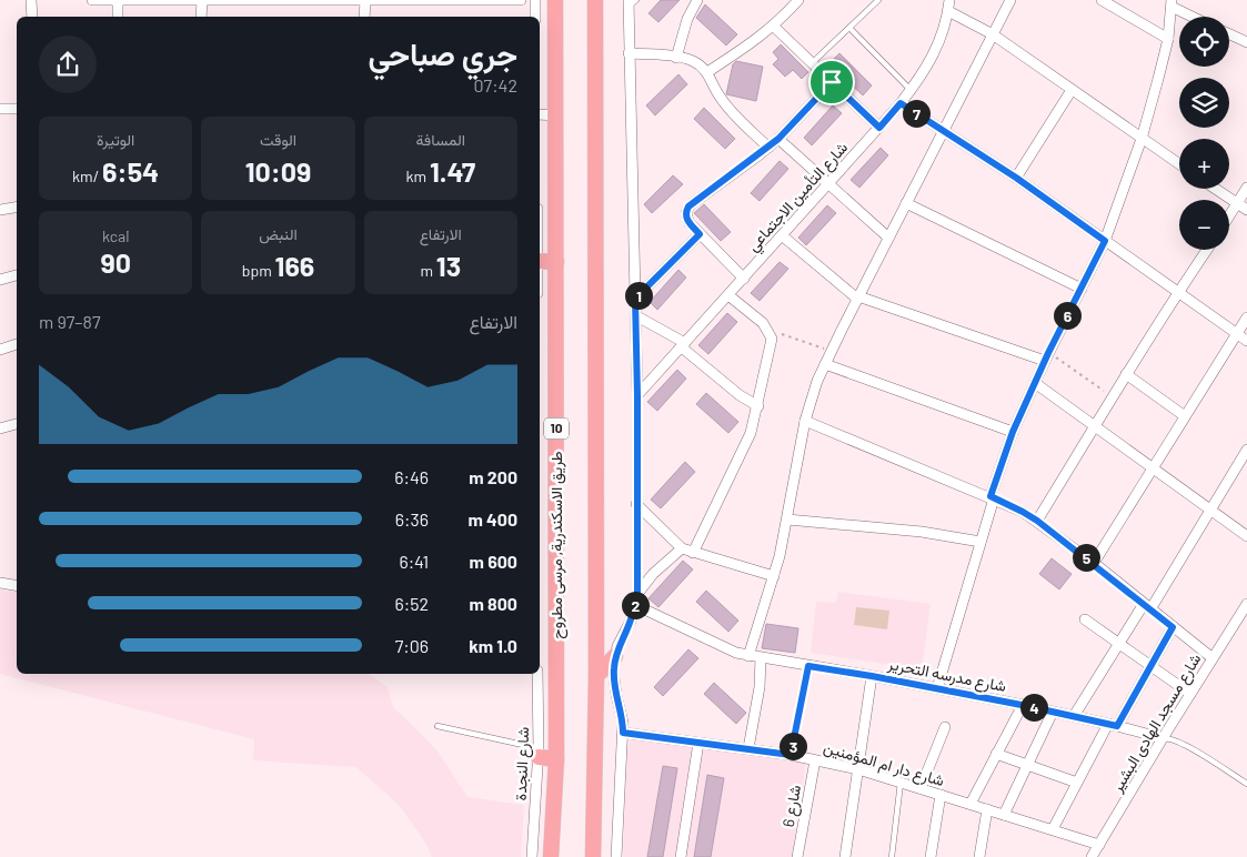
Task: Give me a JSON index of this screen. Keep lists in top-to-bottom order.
{
  "streets": {
    "main road": ["10", "طريق الاسكندرية, مرسى مطروح"],
    "street": [
      "شارع التأمين الاجتماعي",
      "شارع مدرسه التحرير",
      "شارع مسجد الهادى البشير",
      "شارع النجدة",
      "شارع دار ام المؤمنين",
      "شارع 6"
    ]
  },
  "crossings": [
    ["شارع مدرسه التحرير", "شارع مسجد الهادى البشير"],
    ["شارع مسجد الهادى البشير", "شارع دار ام المؤمنين"],
    ["شارع دار ام المؤمنين", "شارع 6"]
  ],
  "page": {
    "map_buttons": ["+", "−"],
    "heading": ["جري صباحي", "07:42"],
    "pins": [
      "7",
      "1",
      "6",
      "5",
      "2",
      "4",
      "3"
    ],
    "stats": [
      ["المسافة", "1.47 km"],
      ["الوقت", "10:09"],
      ["الوتيرة", "6:54 /km"],
      ["الارتفاع", "13 m"],
      ["النبض", "166 bpm"],
      ["kcal", "90"]
    ],
    "chart": ["الارتفاع", "87–97 m"],
    "list": [
      {
        "name": "200 m",
        "note": "6:46"
      },
      {
        "name": "400 m",
        "note": "6:36"
      },
      {
        "name": "600 m",
        "note": "6:41"
      },
      {
        "name": "800 m",
        "note": "6:52"
      },
      {
        "name": "1.0 km",
        "note": "7:06"
      }
    ]
  }
}
